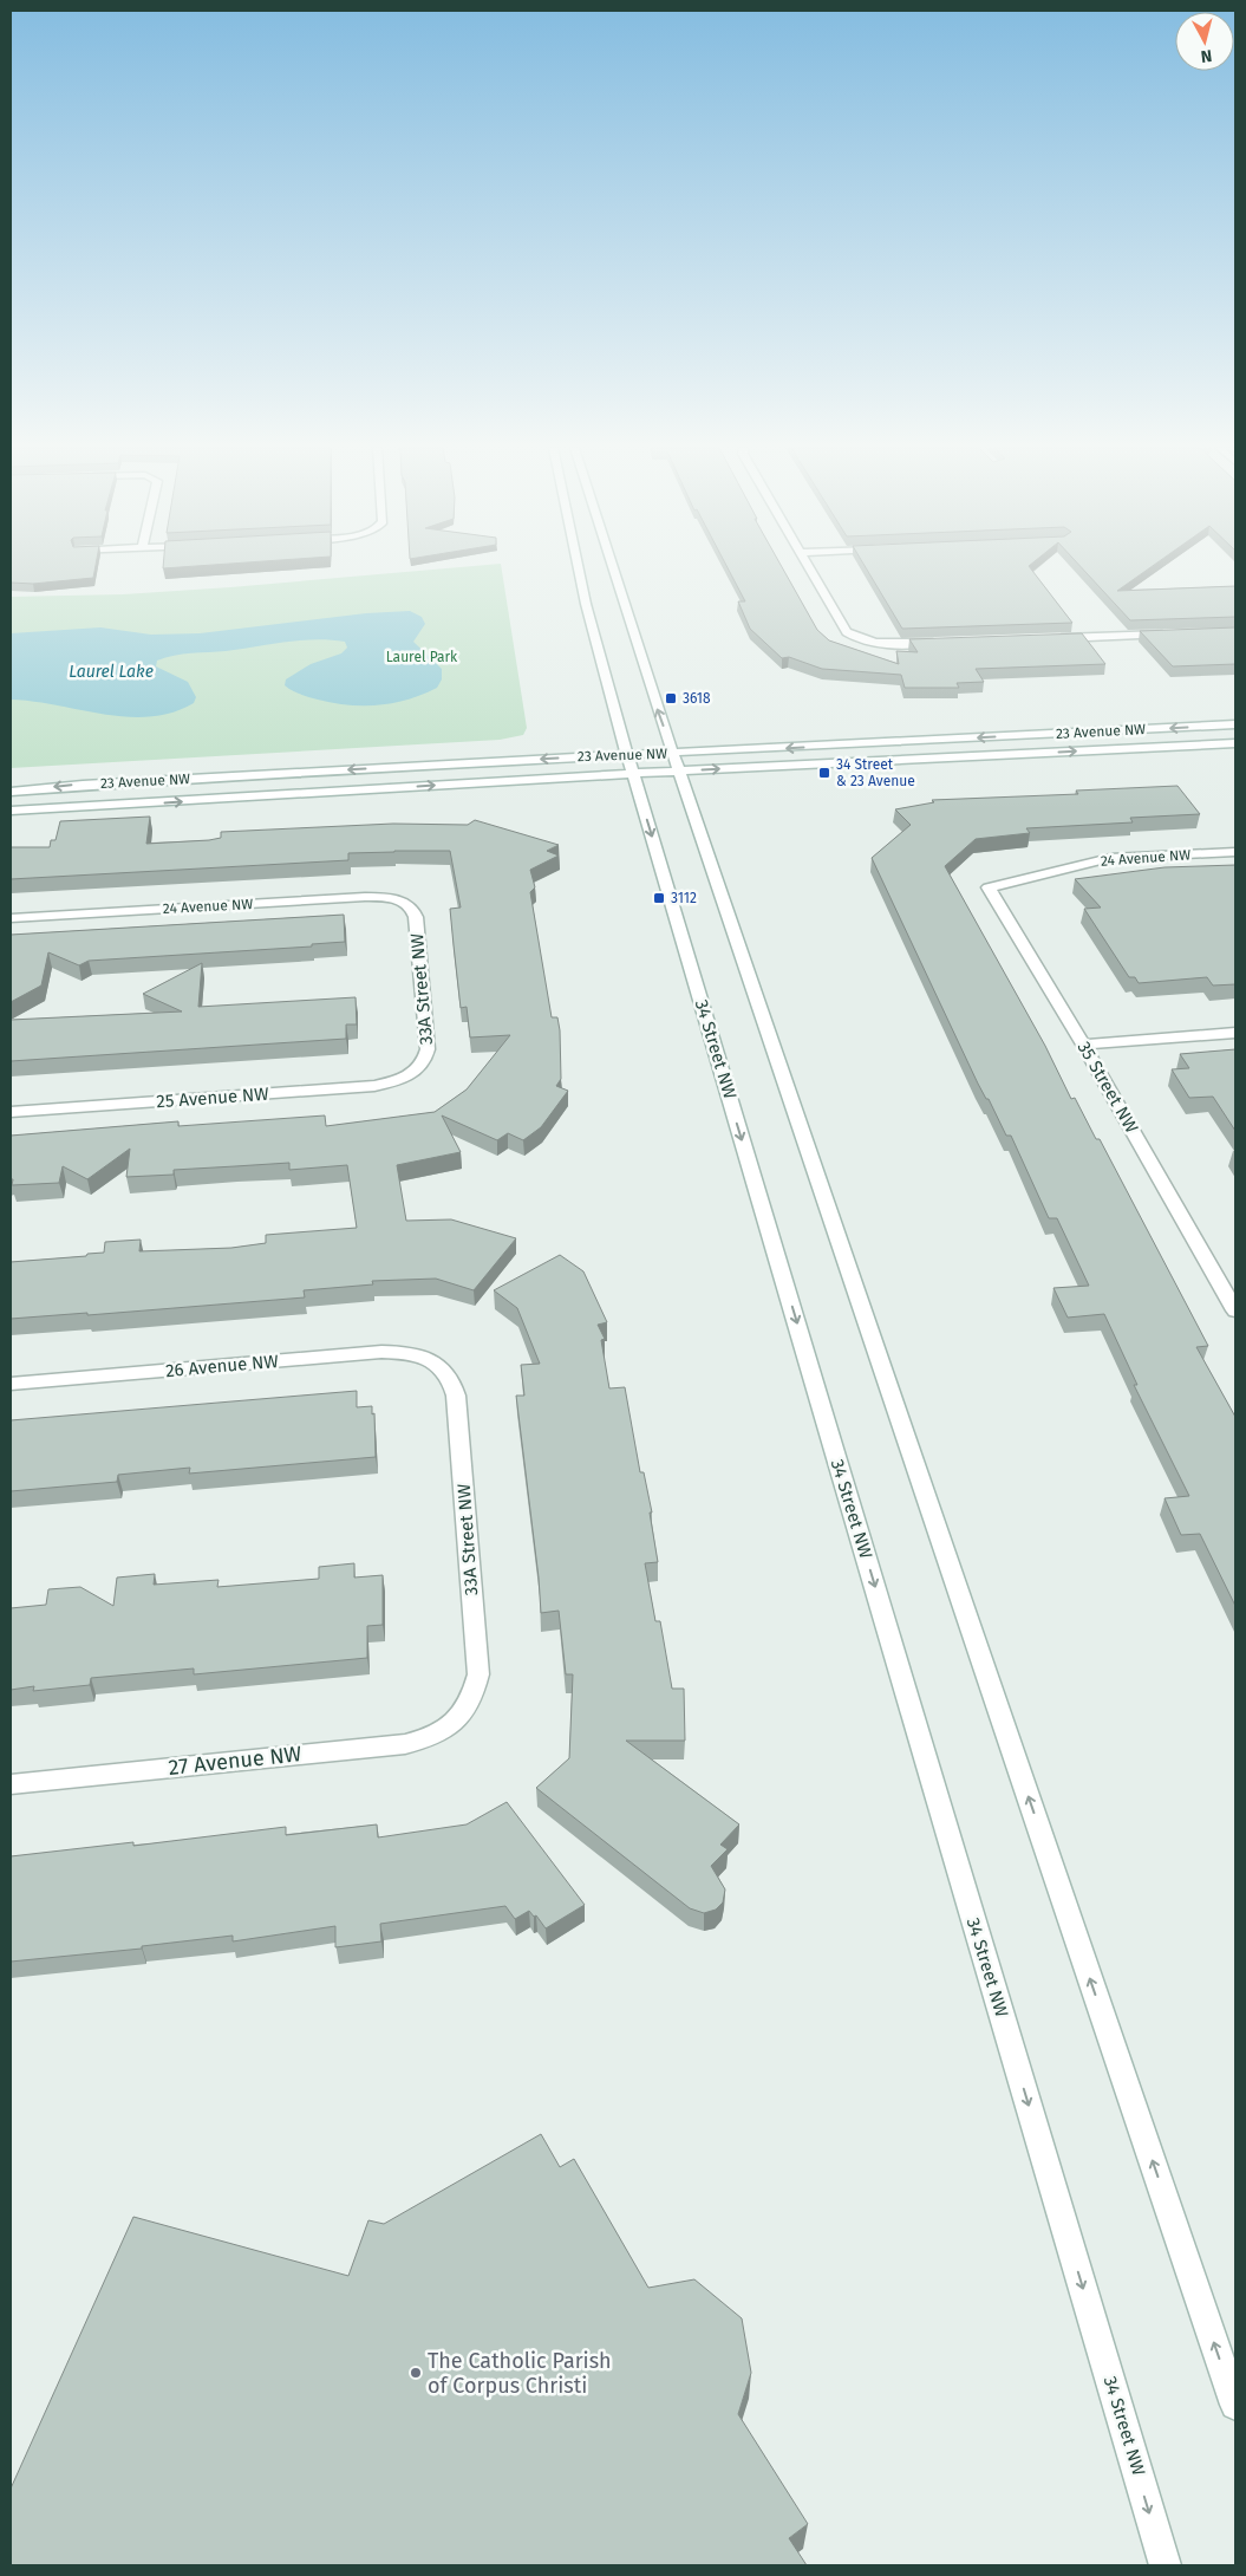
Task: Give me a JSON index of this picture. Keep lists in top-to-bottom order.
{
  "streets": {
    "main road": [
      "23 Avenue NW",
      "24 Avenue NW",
      "33A Street NW",
      "34 Street NW",
      "35 Street NW",
      "25 Avenue NW",
      "26 Avenue NW",
      "27 Avenue NW"
    ]
  },
  "crossings": [
    ["23 Avenue NW", "34 Street NW"],
    ["24 Avenue NW", "33A Street NW"],
    ["24 Avenue NW", "35 Street NW"],
    ["33A Street NW", "25 Avenue NW"],
    ["33A Street NW", "26 Avenue NW"],
    ["33A Street NW", "27 Avenue NW"]
  ],
  "water": ["Laurel Lake"],
  "parks": ["Laurel Park"],
  "places": {
    "transit": ["3618", "34 Street & 23 Avenue", "3112"],
    "other": ["The Catholic Parish of Corpus Christi"]
  },
  "north": "bottom"
}
